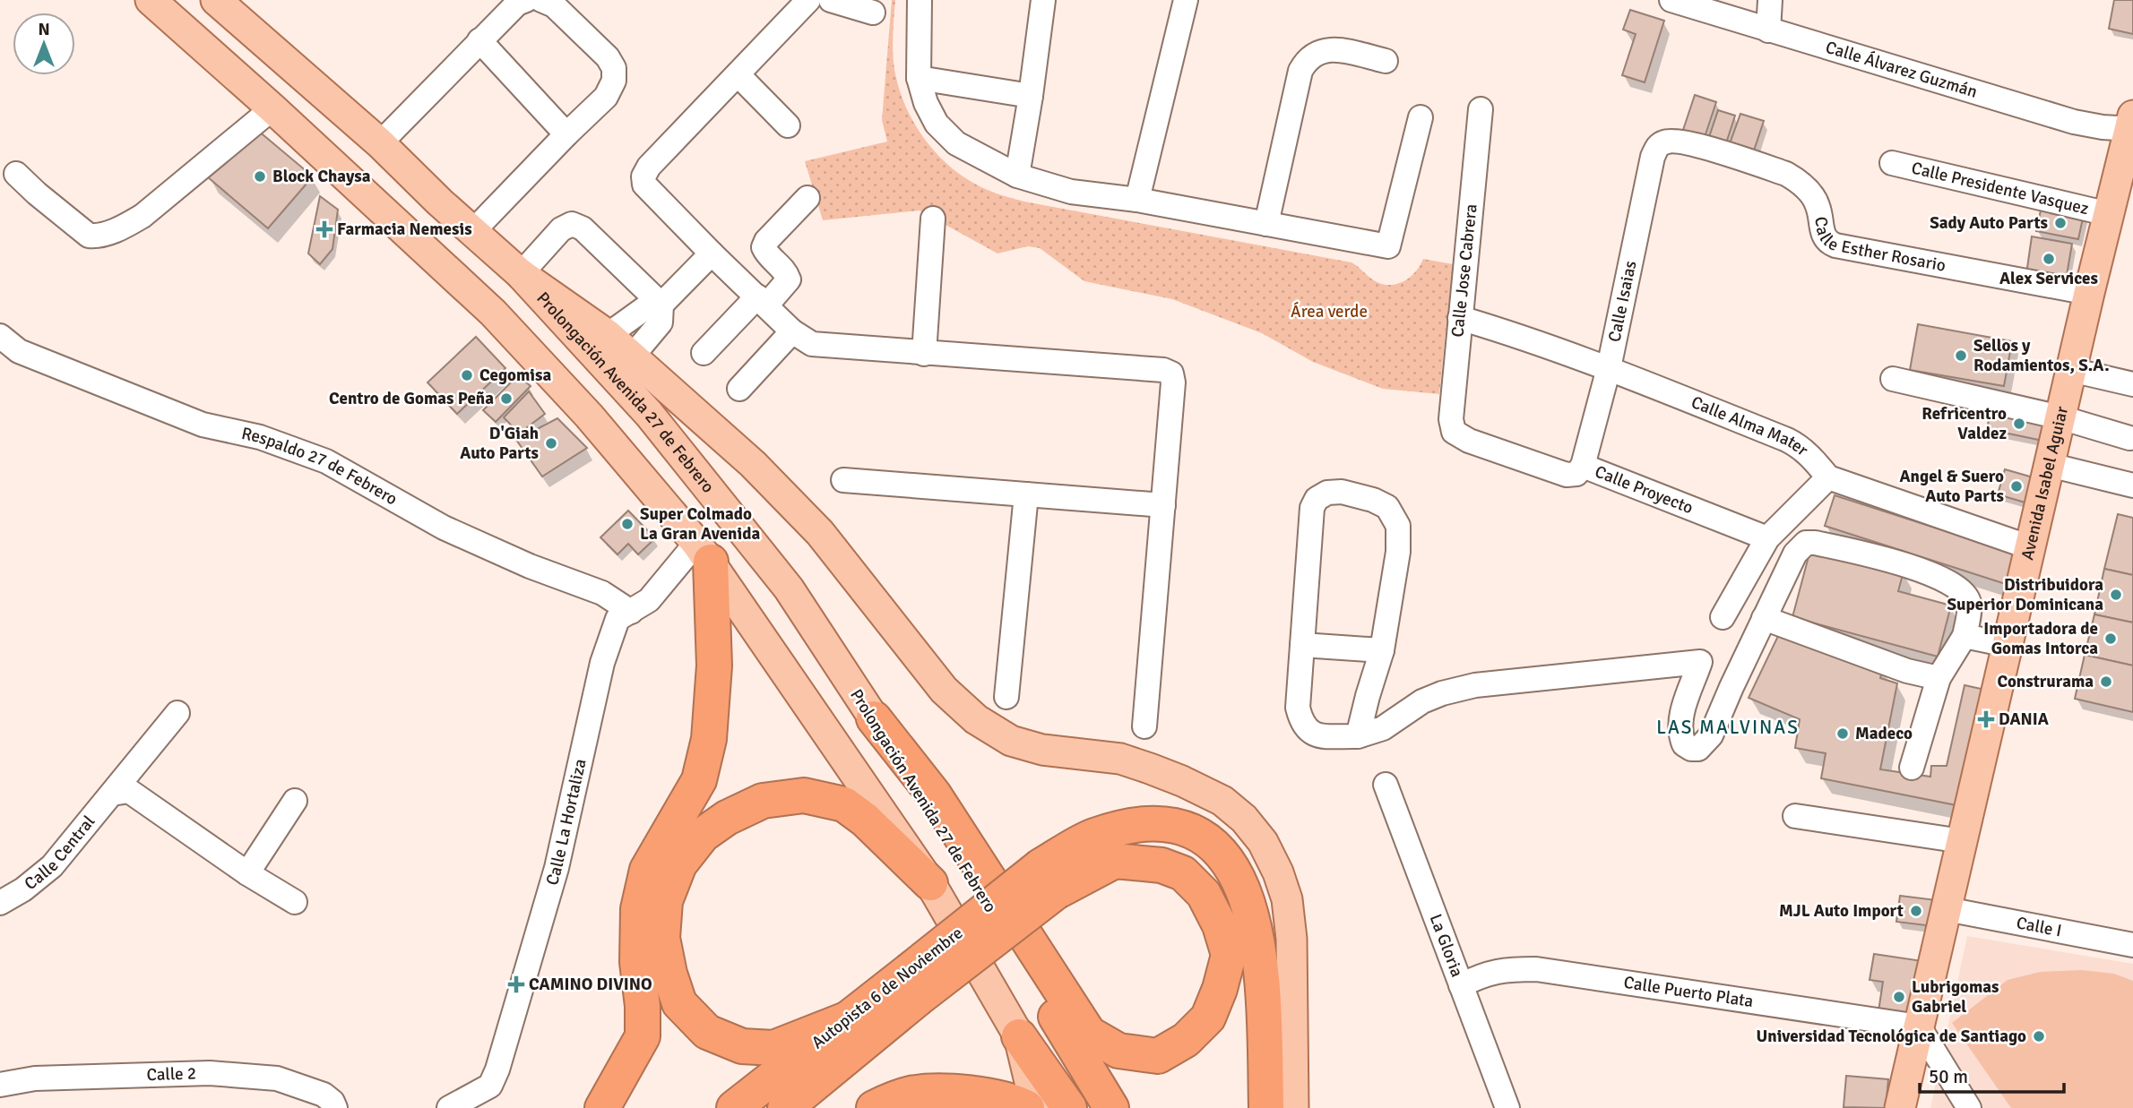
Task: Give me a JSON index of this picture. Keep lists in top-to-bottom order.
{
  "streets": {
    "highway": ["Prolongación Avenida 27 de Febrero", "Autopista 6 de Noviembre"],
    "main road": ["Avenida Isabel Aguiar"],
    "street": [
      "Calle Álvarez Guzmán",
      "Calle Presidente Vasquez",
      "Calle Esther Rosario",
      "Calle Jose Cabrera",
      "Calle Isaias",
      "Calle Alma Mater",
      "Respaldo 27 de Febrero",
      "Calle Proyecto",
      "Calle La Hortaliza",
      "Calle Central",
      "Calle I",
      "La Gloria",
      "Calle Puerto Plata",
      "Calle 2"
    ]
  },
  "crossings": [
    ["Calle Álvarez Guzmán", "Avenida Isabel Aguiar"],
    ["Calle Presidente Vasquez", "Avenida Isabel Aguiar"],
    ["Calle Esther Rosario", "Calle Isaias"],
    ["Calle Esther Rosario", "Avenida Isabel Aguiar"],
    ["Calle Jose Cabrera", "Calle Alma Mater"],
    ["Calle Jose Cabrera", "Calle Proyecto"],
    ["Calle Isaias", "Calle Alma Mater"],
    ["Calle Isaias", "Calle Proyecto"],
    ["Calle Alma Mater", "Avenida Isabel Aguiar"],
    ["Respaldo 27 de Febrero", "Calle La Hortaliza"],
    ["Avenida Isabel Aguiar", "Calle I"],
    ["Avenida Isabel Aguiar", "Calle Puerto Plata"],
    ["La Gloria", "Calle Puerto Plata"]
  ],
  "districts": ["LAS MALVINAS"],
  "parks": ["Área verde"],
  "places": {
    "other": [
      "Block Chaysa",
      "Sady Auto Parts",
      "Alex Services",
      "Sellos y Rodamientos, S.A.",
      "Cegomisa",
      "Centro de Gomas Peña",
      "Refricentro Valdez",
      "D'Giah Auto Parts",
      "Angel & Suero Auto Parts",
      "Super Colmado La Gran Avenida",
      "Distribuidora Superior Dominicana",
      "Importadora de Gomas Intorca",
      "Construrama",
      "Madeco",
      "MJL Auto Import",
      "Lubrigomas Gabriel",
      "Universidad Tecnológica de Santiago"
    ],
    "health": ["Farmacia Nemesis", "DANIA", "CAMINO DIVINO"]
  },
  "scale_bar": "50 m",
  "north": "top"
}
